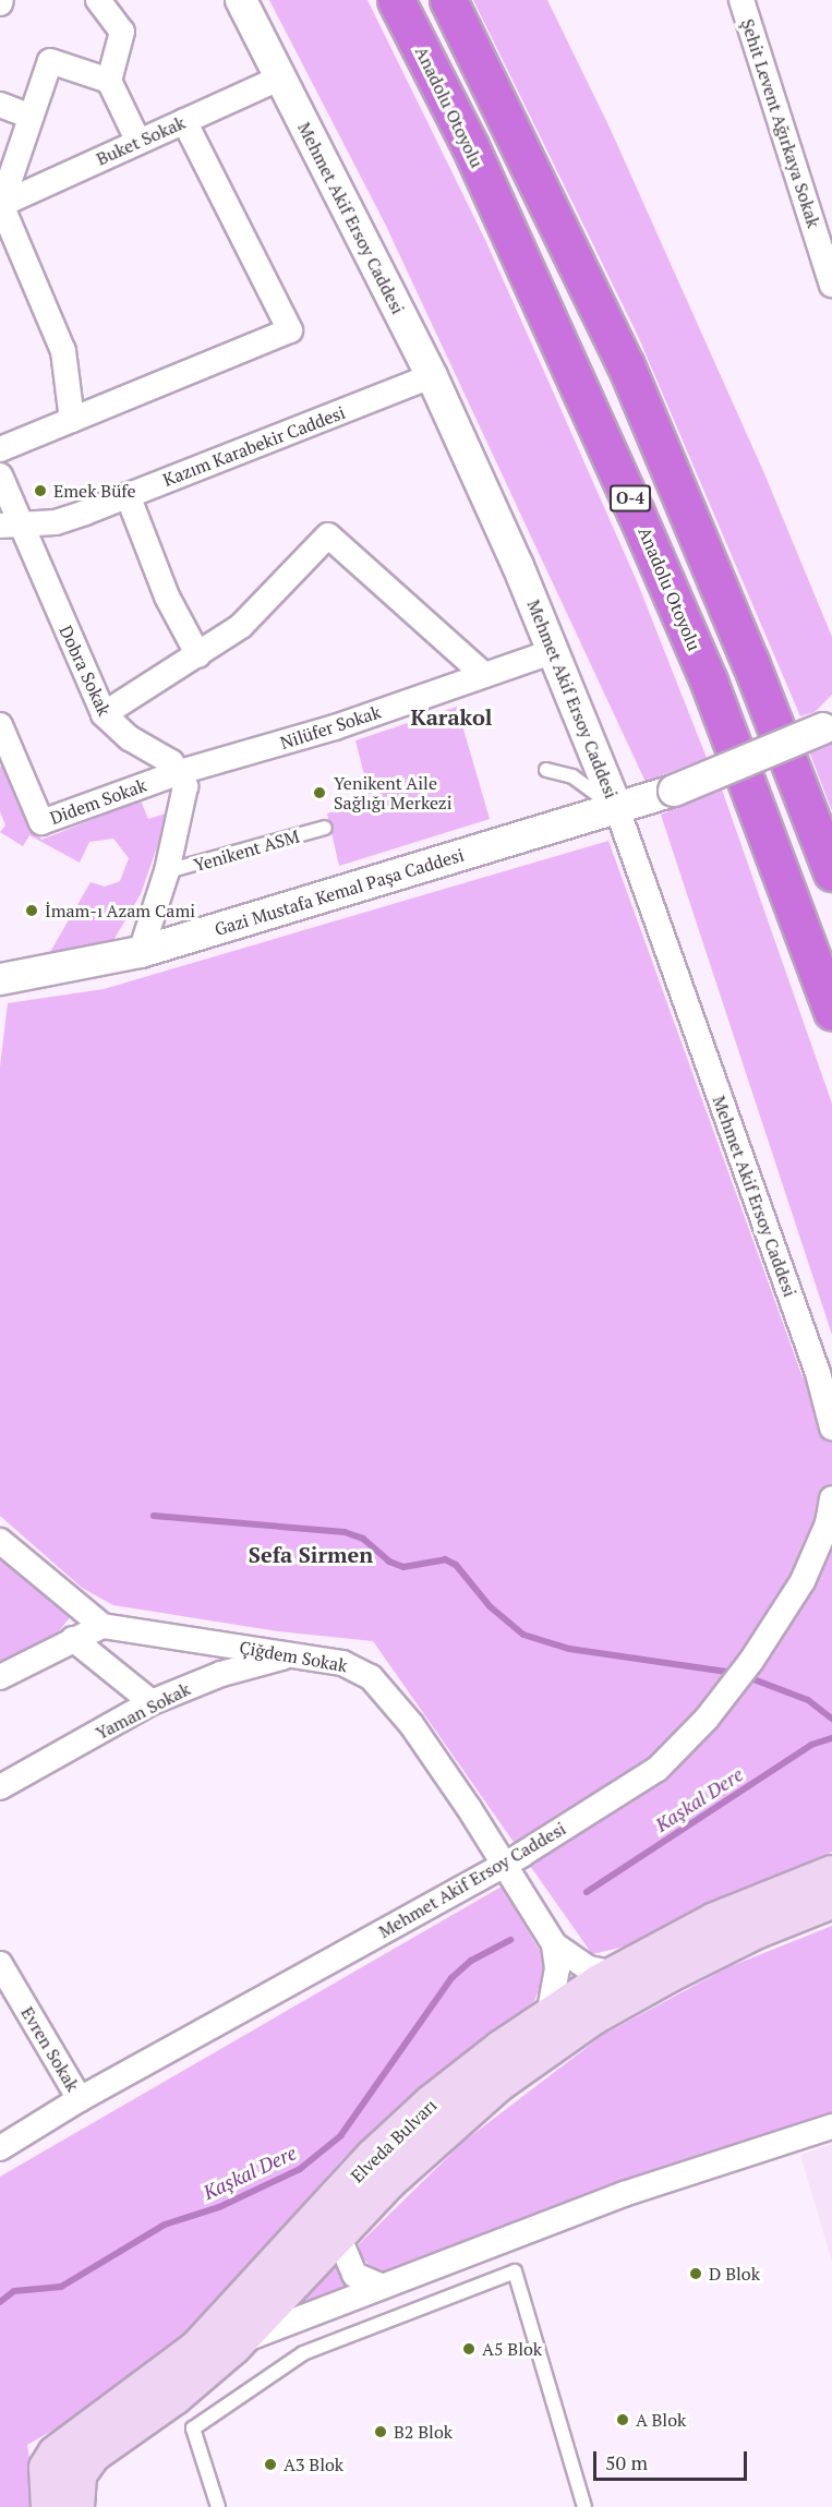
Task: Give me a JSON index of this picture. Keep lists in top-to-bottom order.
{
  "streets": {
    "highway": ["Anadolu Otoyolu", "O-4"],
    "main road": ["Elveda Bulvarı"],
    "street": [
      "Şehit Levent Ağırkaya Sokak",
      "Buket Sokak",
      "Mehmet Akif Ersoy Caddesi",
      "Kazım Karabekir Caddesi",
      "Dobra Sokak",
      "Nilüfer Sokak",
      "Didem Sokak",
      "Gazi Mustafa Kemal Paşa Caddesi",
      "Çiğdem Sokak",
      "Yaman Sokak",
      "Evren Sokak"
    ],
    "lane": ["Yenikent ASM"]
  },
  "crossings": [
    ["Buket Sokak", "Mehmet Akif Ersoy Caddesi"],
    ["Mehmet Akif Ersoy Caddesi", "Kazım Karabekir Caddesi"],
    ["Mehmet Akif Ersoy Caddesi", "Nilüfer Sokak"],
    ["Mehmet Akif Ersoy Caddesi", "Gazi Mustafa Kemal Paşa Caddesi"],
    ["Mehmet Akif Ersoy Caddesi", "Çiğdem Sokak"],
    ["Mehmet Akif Ersoy Caddesi", "Evren Sokak"],
    ["Kazım Karabekir Caddesi", "Dobra Sokak"],
    ["Dobra Sokak", "Nilüfer Sokak"],
    ["Dobra Sokak", "Didem Sokak"],
    ["Nilüfer Sokak", "Didem Sokak"],
    ["Çiğdem Sokak", "Yaman Sokak"]
  ],
  "districts": ["Karakol", "Sefa Sirmen"],
  "water": ["Kaşkal Dere"],
  "places": [
    "Emek Büfe",
    "Yenikent Aile Sağlığı Merkezi",
    "İmam-ı Azam Cami",
    "D Blok",
    "A5 Blok",
    "A Blok",
    "B2 Blok",
    "A3 Blok"
  ],
  "scale_bar": "50 m"
}
